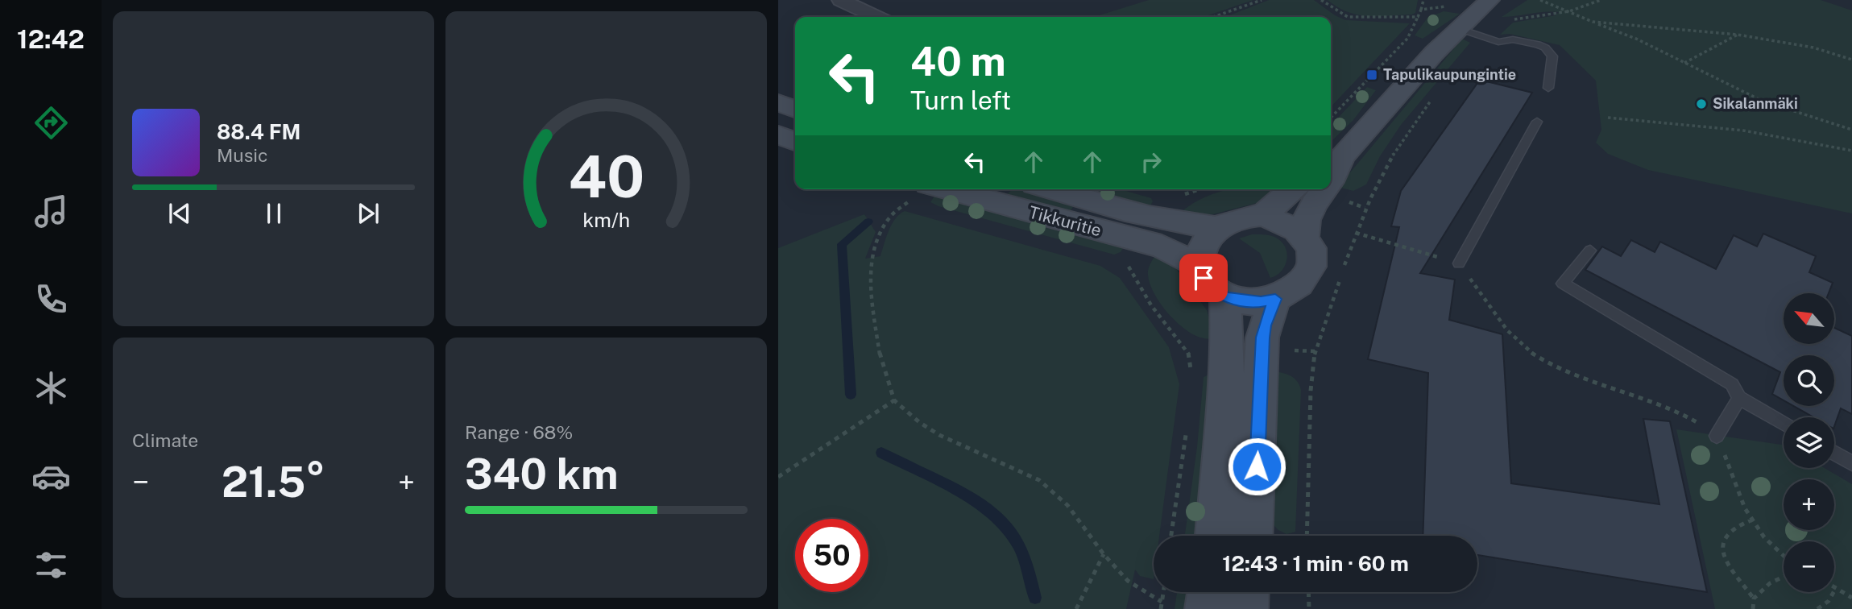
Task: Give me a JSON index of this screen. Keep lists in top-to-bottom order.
{
  "streets": {
    "main road": ["Tikkuritie"]
  },
  "places": {
    "transit": ["Tapulikaupungintie"],
    "other": ["Sikalanmäki"]
  },
  "north": "top left",
  "page": {
    "tabs": "12:42",
    "turn": ["40 m", "Turn left"],
    "song": ["88.4 FM", "Music"],
    "map_buttons": ["+", "−"],
    "tile": [
      "Climate",
      ["Range · 68%", "340 km"]
    ],
    "heat": ["−", "21.5°", "+"],
    "limit": "50",
    "trip": "12:43 · 1 min · 60 m",
    "gauge": ["40", "km/h"]
  }
}
